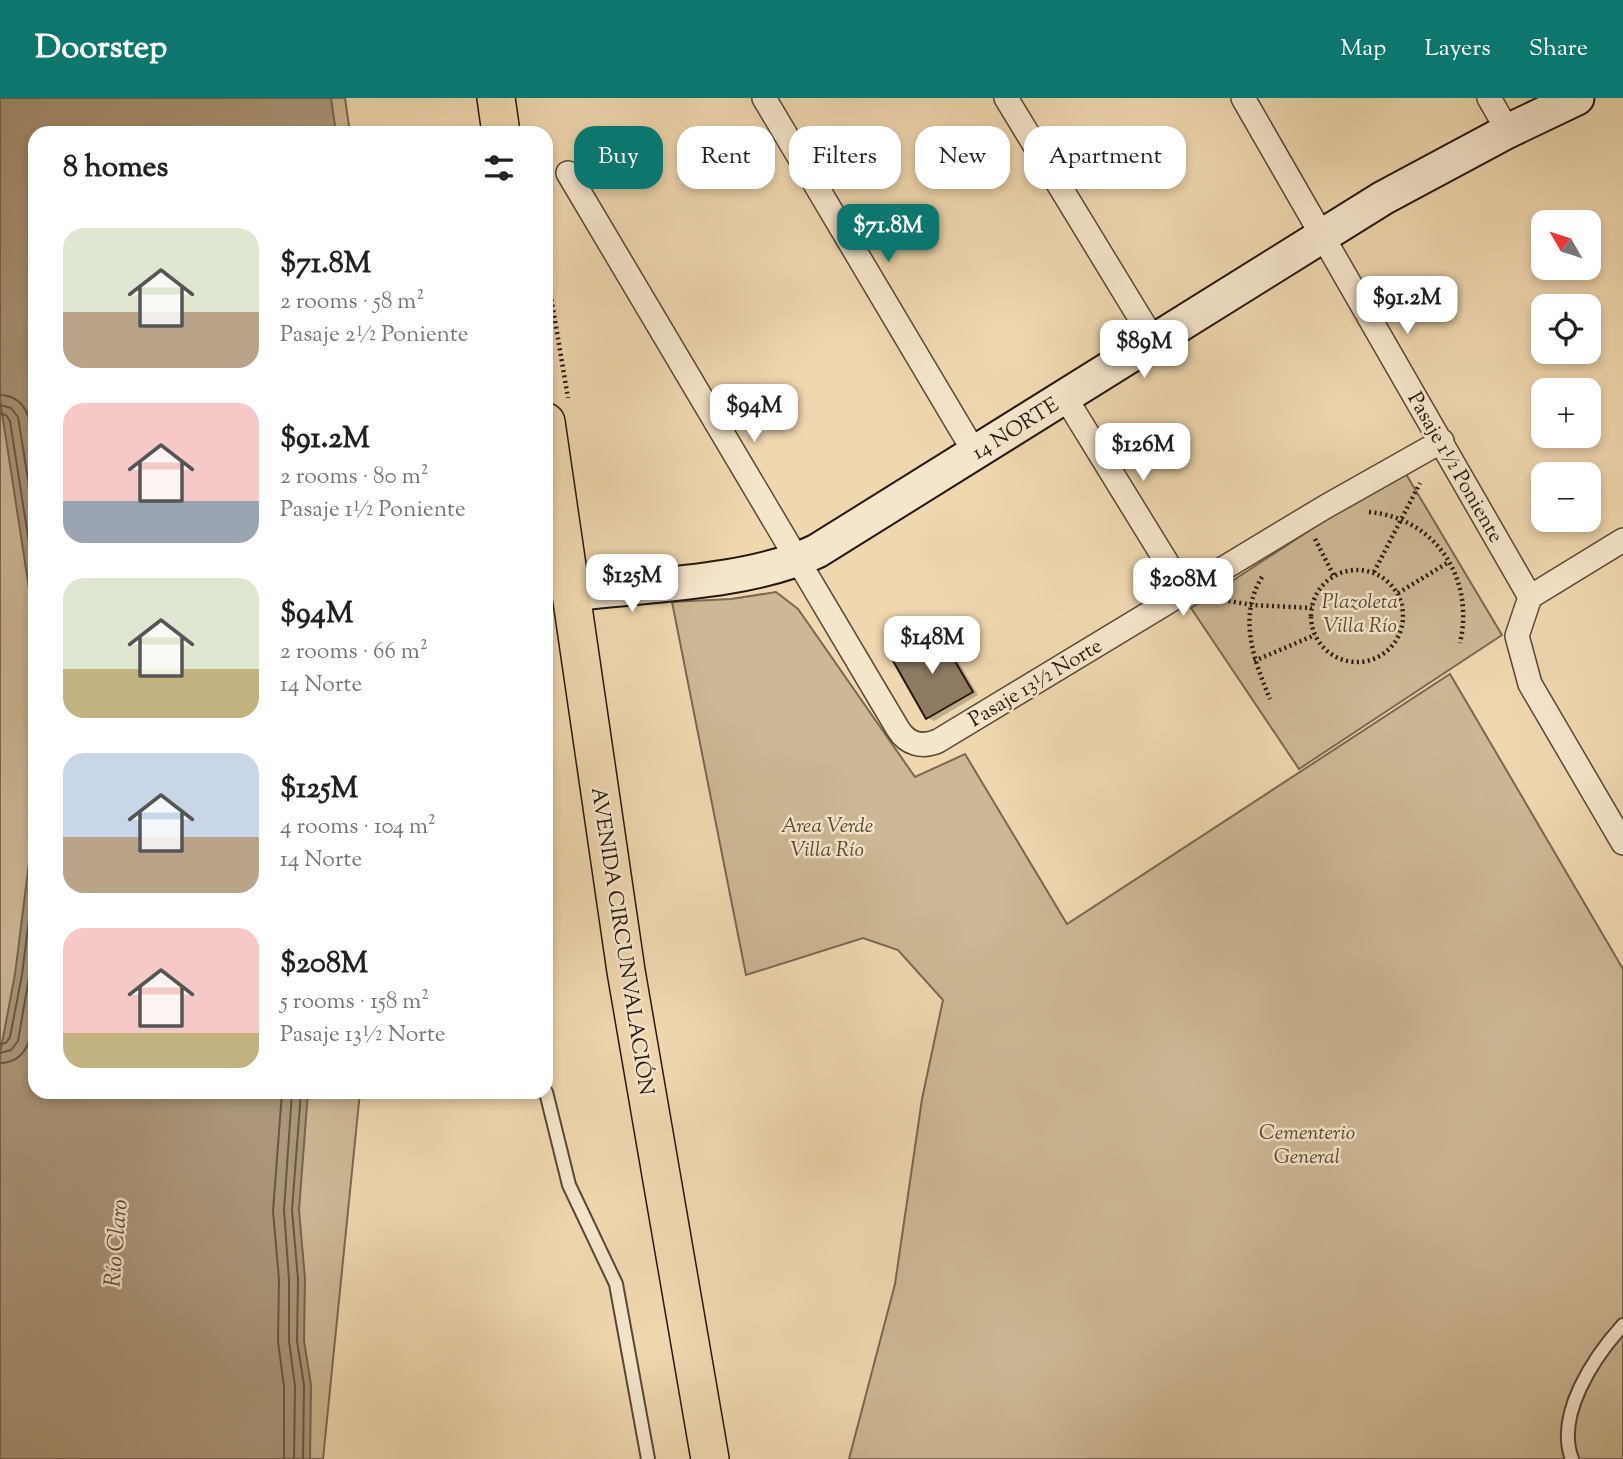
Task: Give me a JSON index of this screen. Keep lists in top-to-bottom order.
{
  "streets": {
    "main road": ["AVENIDA CIRCUNVALACIÓN"],
    "street": ["14 NORTE", "Pasaje 1½ Poniente", "Pasaje 13½ Norte"]
  },
  "crossings": [
    ["14 NORTE", "Pasaje 1½ Poniente"],
    ["14 NORTE", "Pasaje 13½ Norte"],
    ["14 NORTE", "AVENIDA CIRCUNVALACIÓN"],
    ["Pasaje 1½ Poniente", "Pasaje 13½ Norte"]
  ],
  "water": ["Río Claro"],
  "parks": ["Plazoleta Villa Río", "Area Verde Villa Río", "Cementerio General"],
  "north": "top left",
  "page": {
    "header": "Doorstep",
    "nav": ["Map", "Layers", "Share"],
    "chip": [
      "Buy",
      "Rent",
      "Filters",
      "New",
      "Apartment"
    ],
    "heading": "8 homes",
    "price": [
      "$71.8M",
      "$91.2M",
      "$89M",
      "$94M",
      "$126M",
      "$125M",
      "$208M",
      "$148M"
    ],
    "map_buttons": ["+", "−"],
    "list": [
      {
        "name": "$71.8M",
        "note": "2 rooms · 58 m² · Pasaje 2½ Poniente"
      },
      {
        "name": "$91.2M",
        "note": "2 rooms · 80 m² · Pasaje 1½ Poniente"
      },
      {
        "name": "$94M",
        "note": "2 rooms · 66 m² · 14 Norte"
      },
      {
        "name": "$125M",
        "note": "4 rooms · 104 m² · 14 Norte"
      },
      {
        "name": "$208M",
        "note": "5 rooms · 158 m² · Pasaje 13½ Norte"
      }
    ]
  }
}
